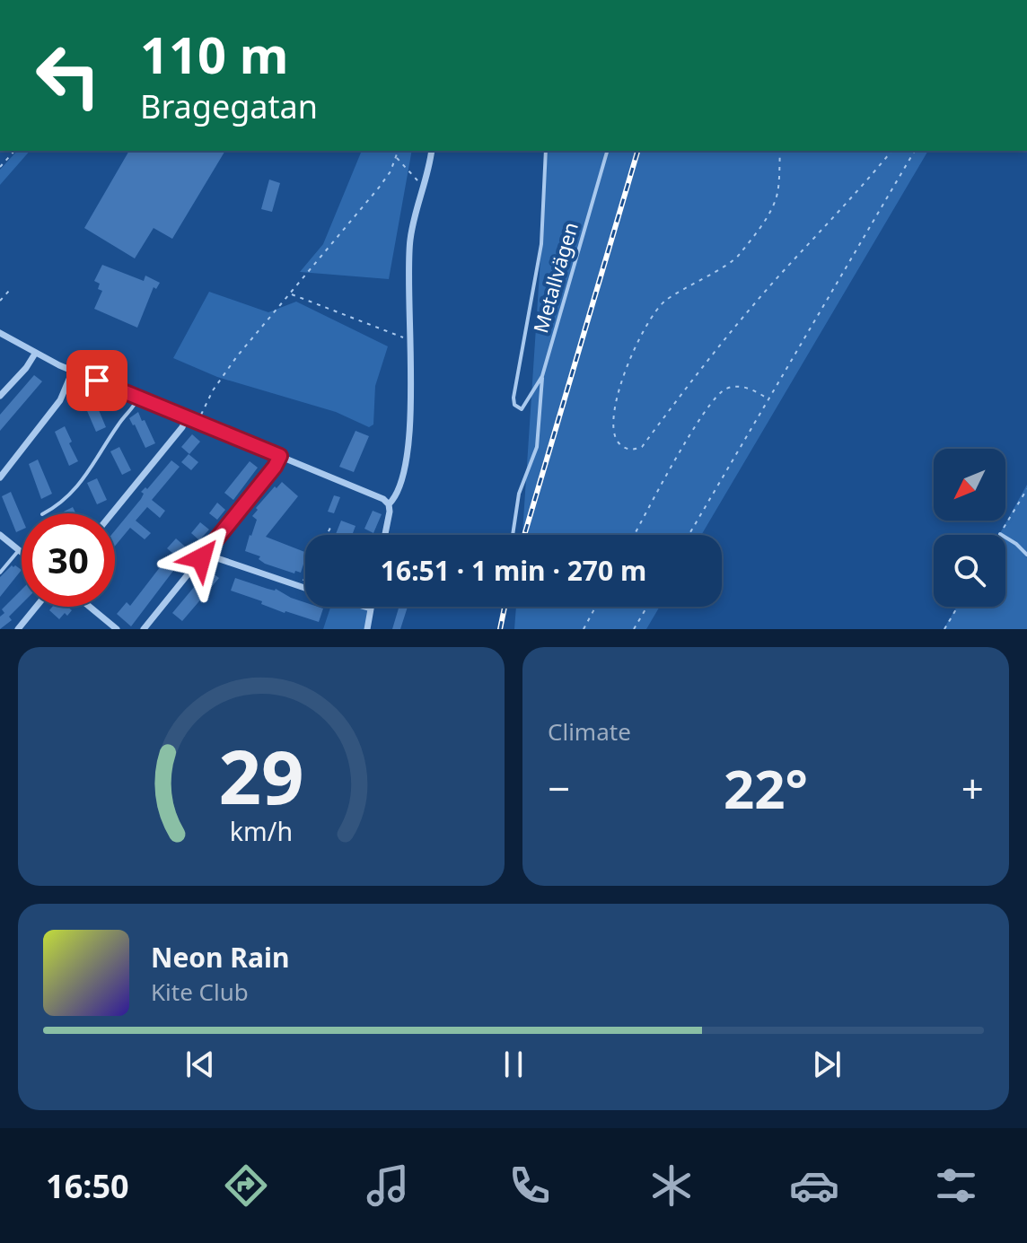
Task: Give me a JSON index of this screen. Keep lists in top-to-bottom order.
{
  "streets": {
    "lane": ["Metallvägen"]
  },
  "north": "bottom left",
  "page": {
    "turn": ["110 m", "Bragegatan"],
    "limit": "30",
    "trip": "16:51 · 1 min · 270 m",
    "tile": "Climate",
    "heat": ["−", "22°", "+"],
    "song": ["Neon Rain", "Kite Club"],
    "tabs": "16:50",
    "gauge": ["29", "km/h"]
  }
}
